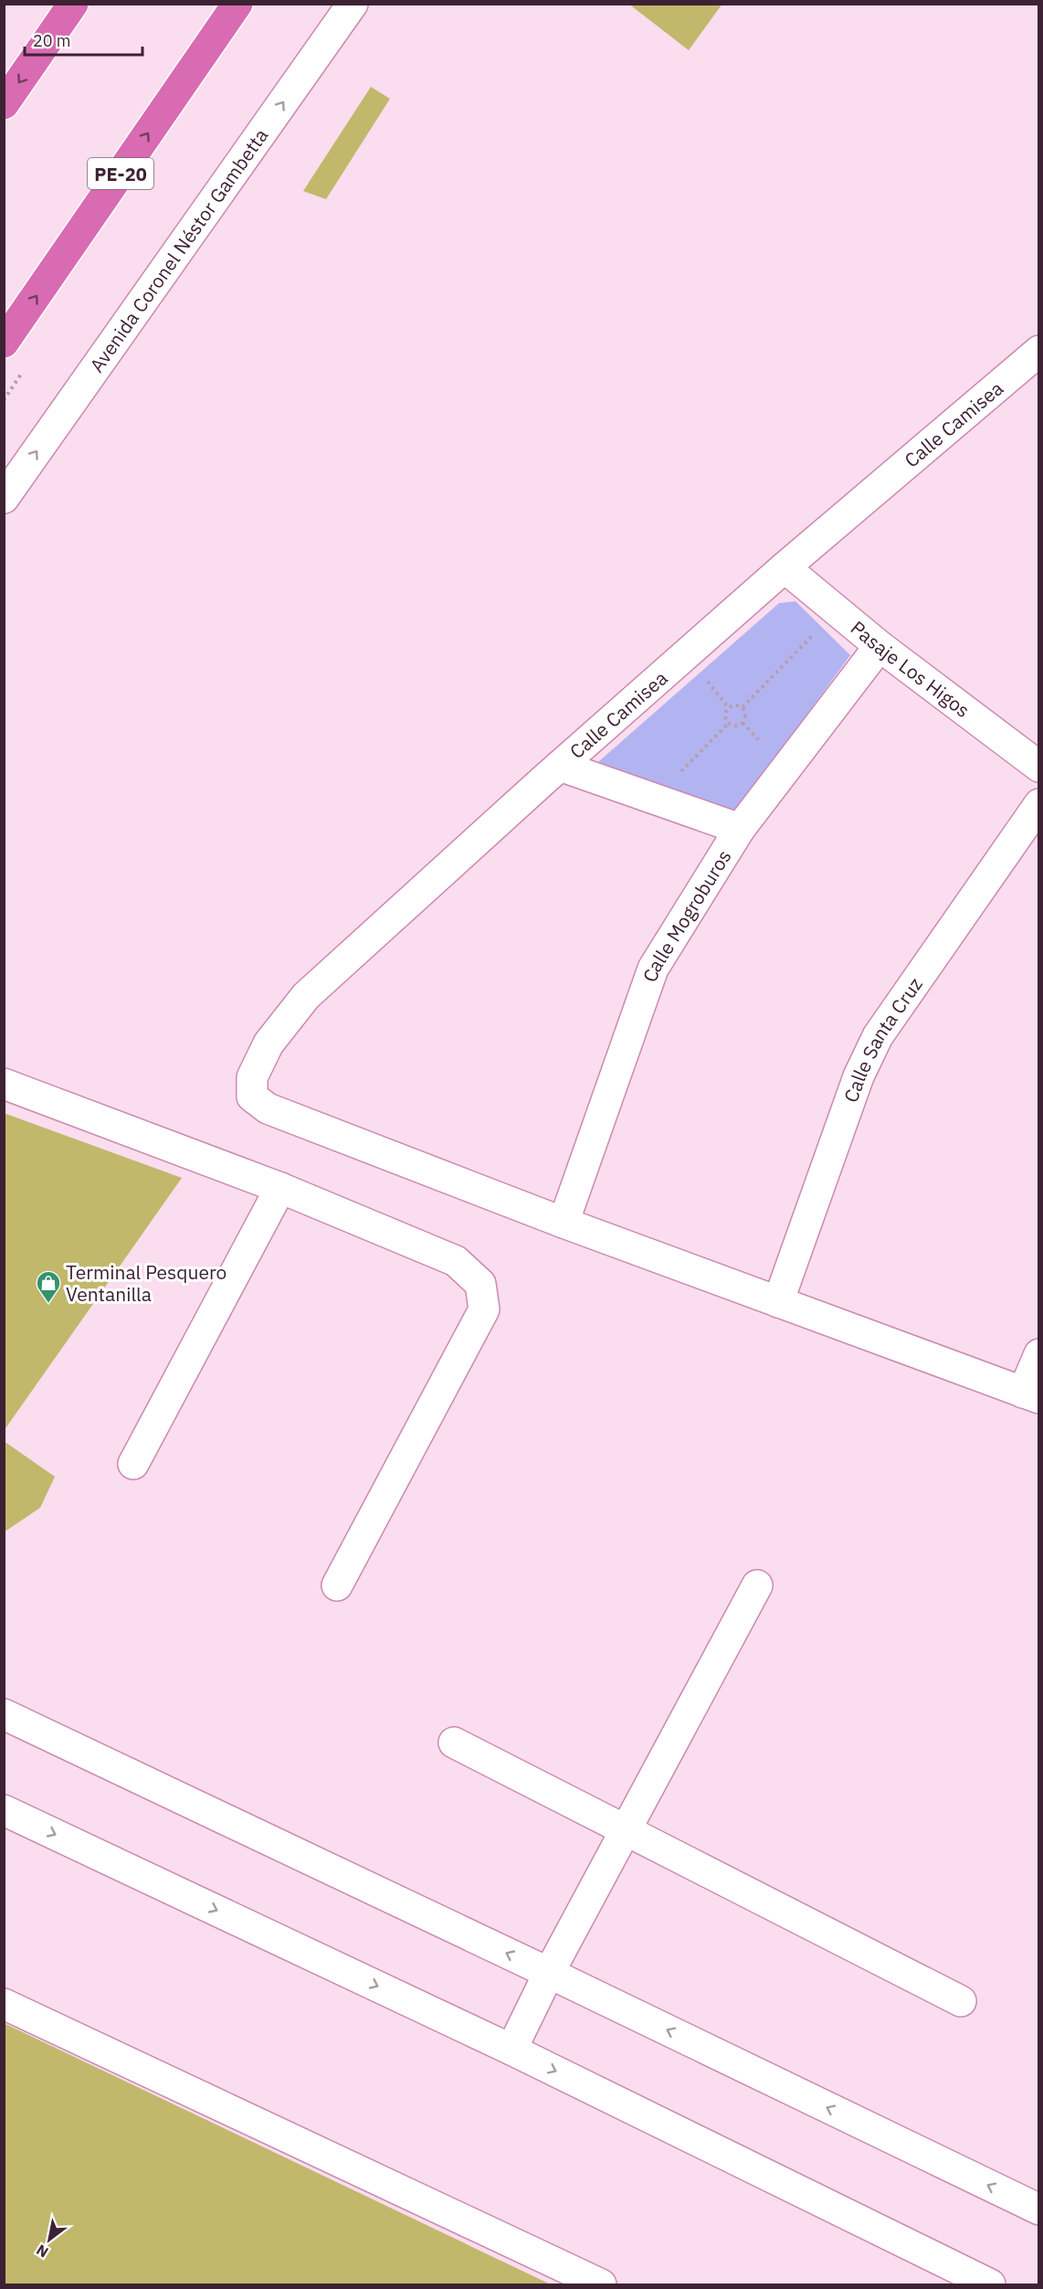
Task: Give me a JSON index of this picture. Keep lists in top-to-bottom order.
{
  "streets": {
    "highway": ["PE-20"],
    "street": [
      "Avenida Coronel Néstor Gambetta",
      "Calle Camisea",
      "Pasaje Los Higos",
      "Calle Mogroburos",
      "Calle Santa Cruz"
    ]
  },
  "crossings": [
    ["Calle Camisea", "Pasaje Los Higos"],
    ["Calle Camisea", "Calle Mogroburos"],
    ["Pasaje Los Higos", "Calle Mogroburos"]
  ],
  "one_way": ["Avenida Coronel Néstor Gambetta"],
  "places": {
    "shop": ["Terminal Pesquero Ventanilla"]
  },
  "scale_bar": "20 m",
  "north": "bottom left"
}
